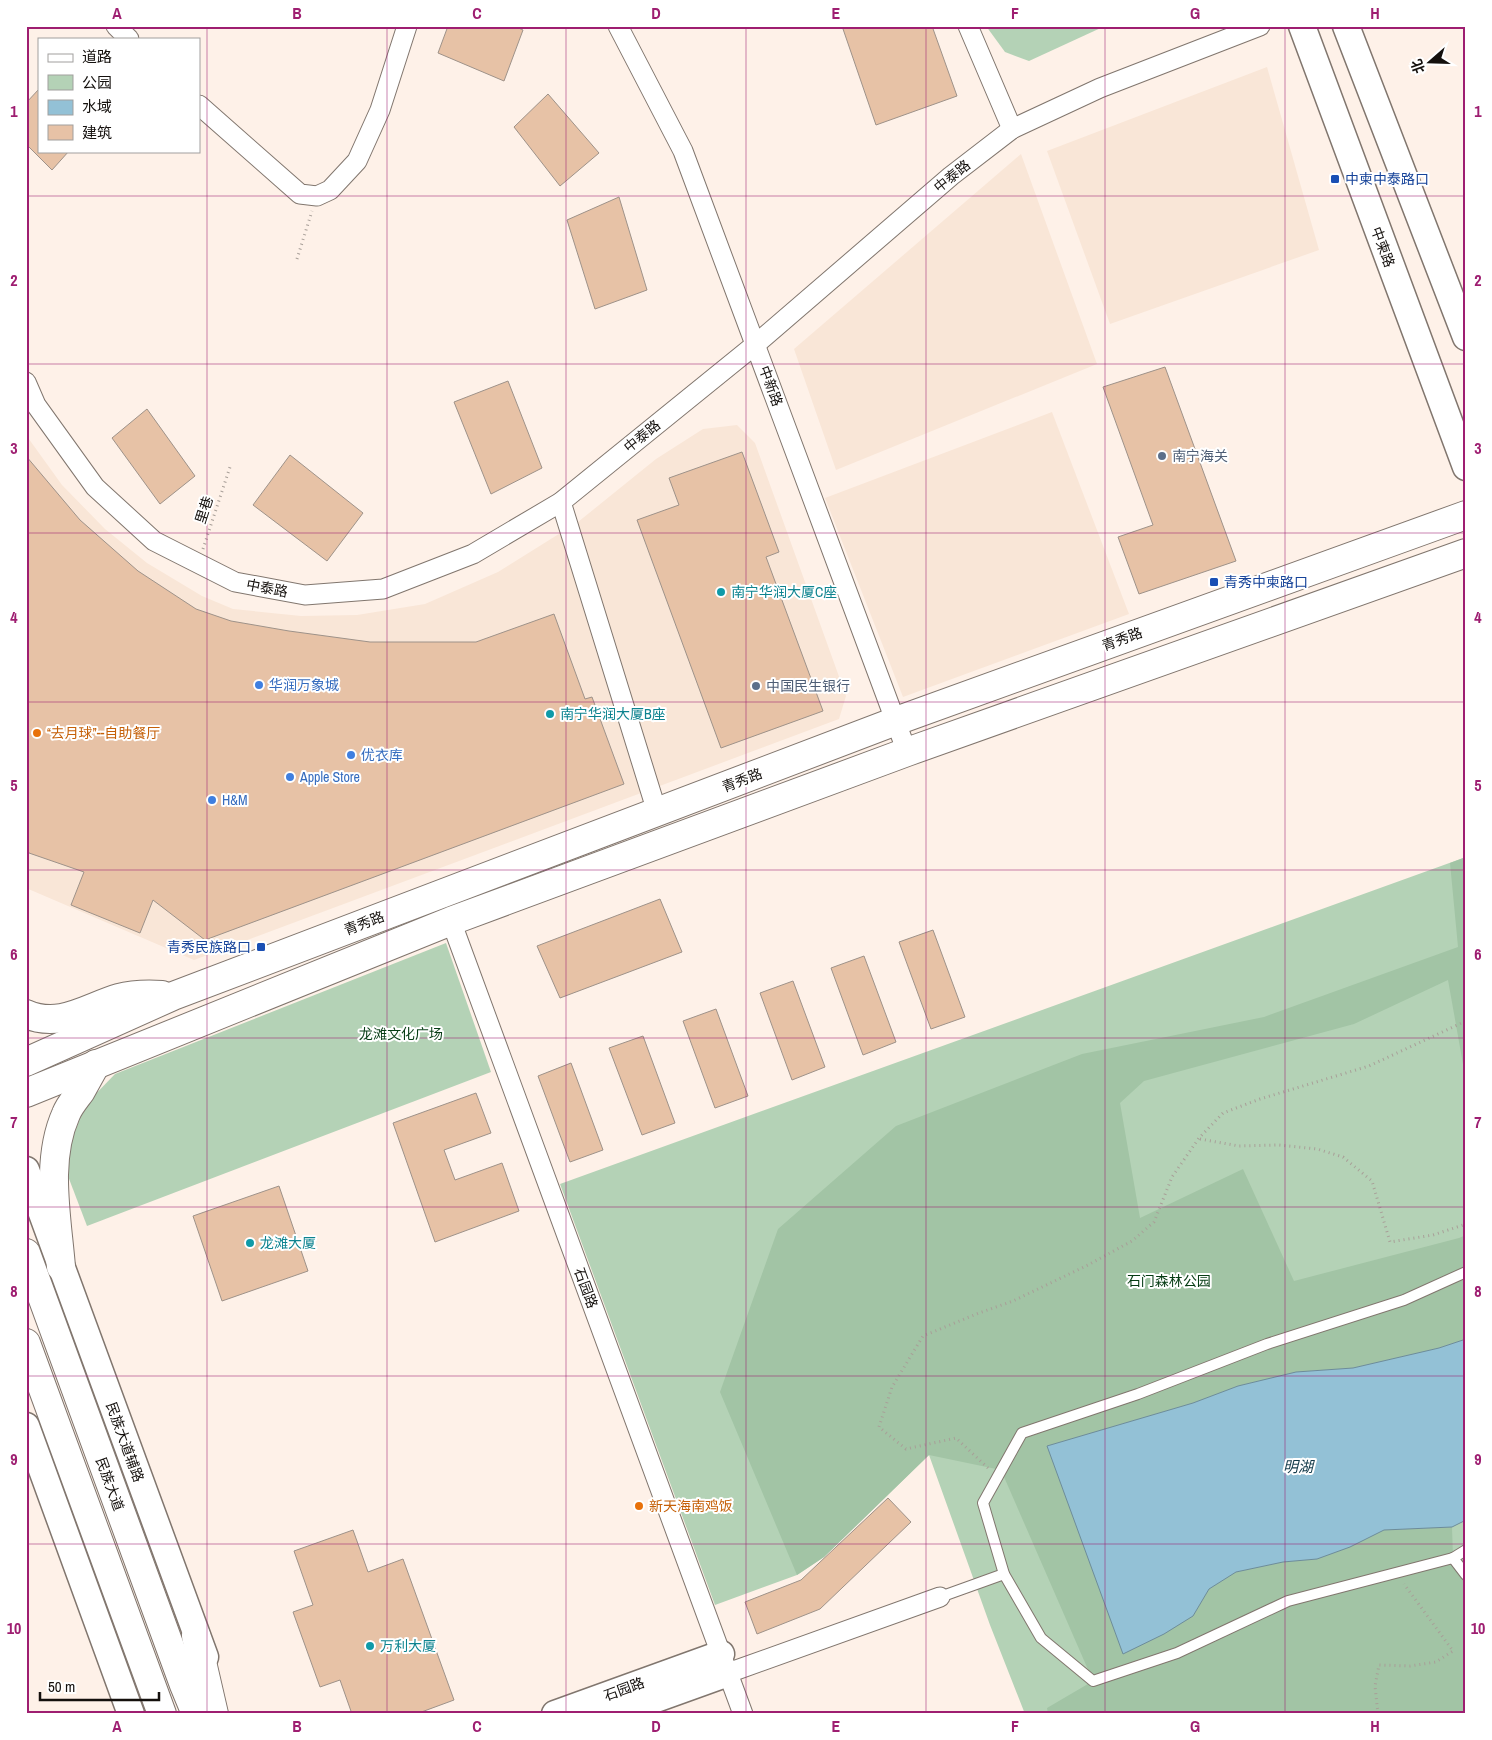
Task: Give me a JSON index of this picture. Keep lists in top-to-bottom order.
{
  "streets": {
    "main road": ["青秀路", "民族大道"],
    "street": [
      "中泰路",
      "中柬路",
      "中新路",
      "石园路",
      "民族大道辅路"
    ],
    "path": ["里巷"]
  },
  "crossings": [
    ["中泰路", "中新路"],
    ["中泰路", "里巷"],
    ["中新路", "青秀路"]
  ],
  "water": ["明湖"],
  "parks": ["龙滩文化广场", "石门森林公园"],
  "places": {
    "transit": ["中柬中泰路口", "青秀中柬路口", "青秀民族路口"],
    "other": [
      "南宁海关",
      "南宁华润大厦C座",
      "华润万象城",
      "中国民生银行",
      "南宁华润大厦B座",
      "“去月球”--自助餐厅",
      "优衣库",
      "Apple Store",
      "H&M",
      "龙滩大厦",
      "新天海南鸡饭",
      "万利大厦"
    ]
  },
  "legend": [
    "道路",
    "公园",
    "水域",
    "建筑"
  ],
  "scale_bar": "50 m",
  "north": "left",
  "grid": {
    "columns": [
      "A",
      "B",
      "C",
      "D",
      "E",
      "F",
      "G",
      "H"
    ],
    "rows": [
      "1",
      "2",
      "3",
      "4",
      "5",
      "6",
      "7",
      "8",
      "9",
      "10"
    ]
  }
}
